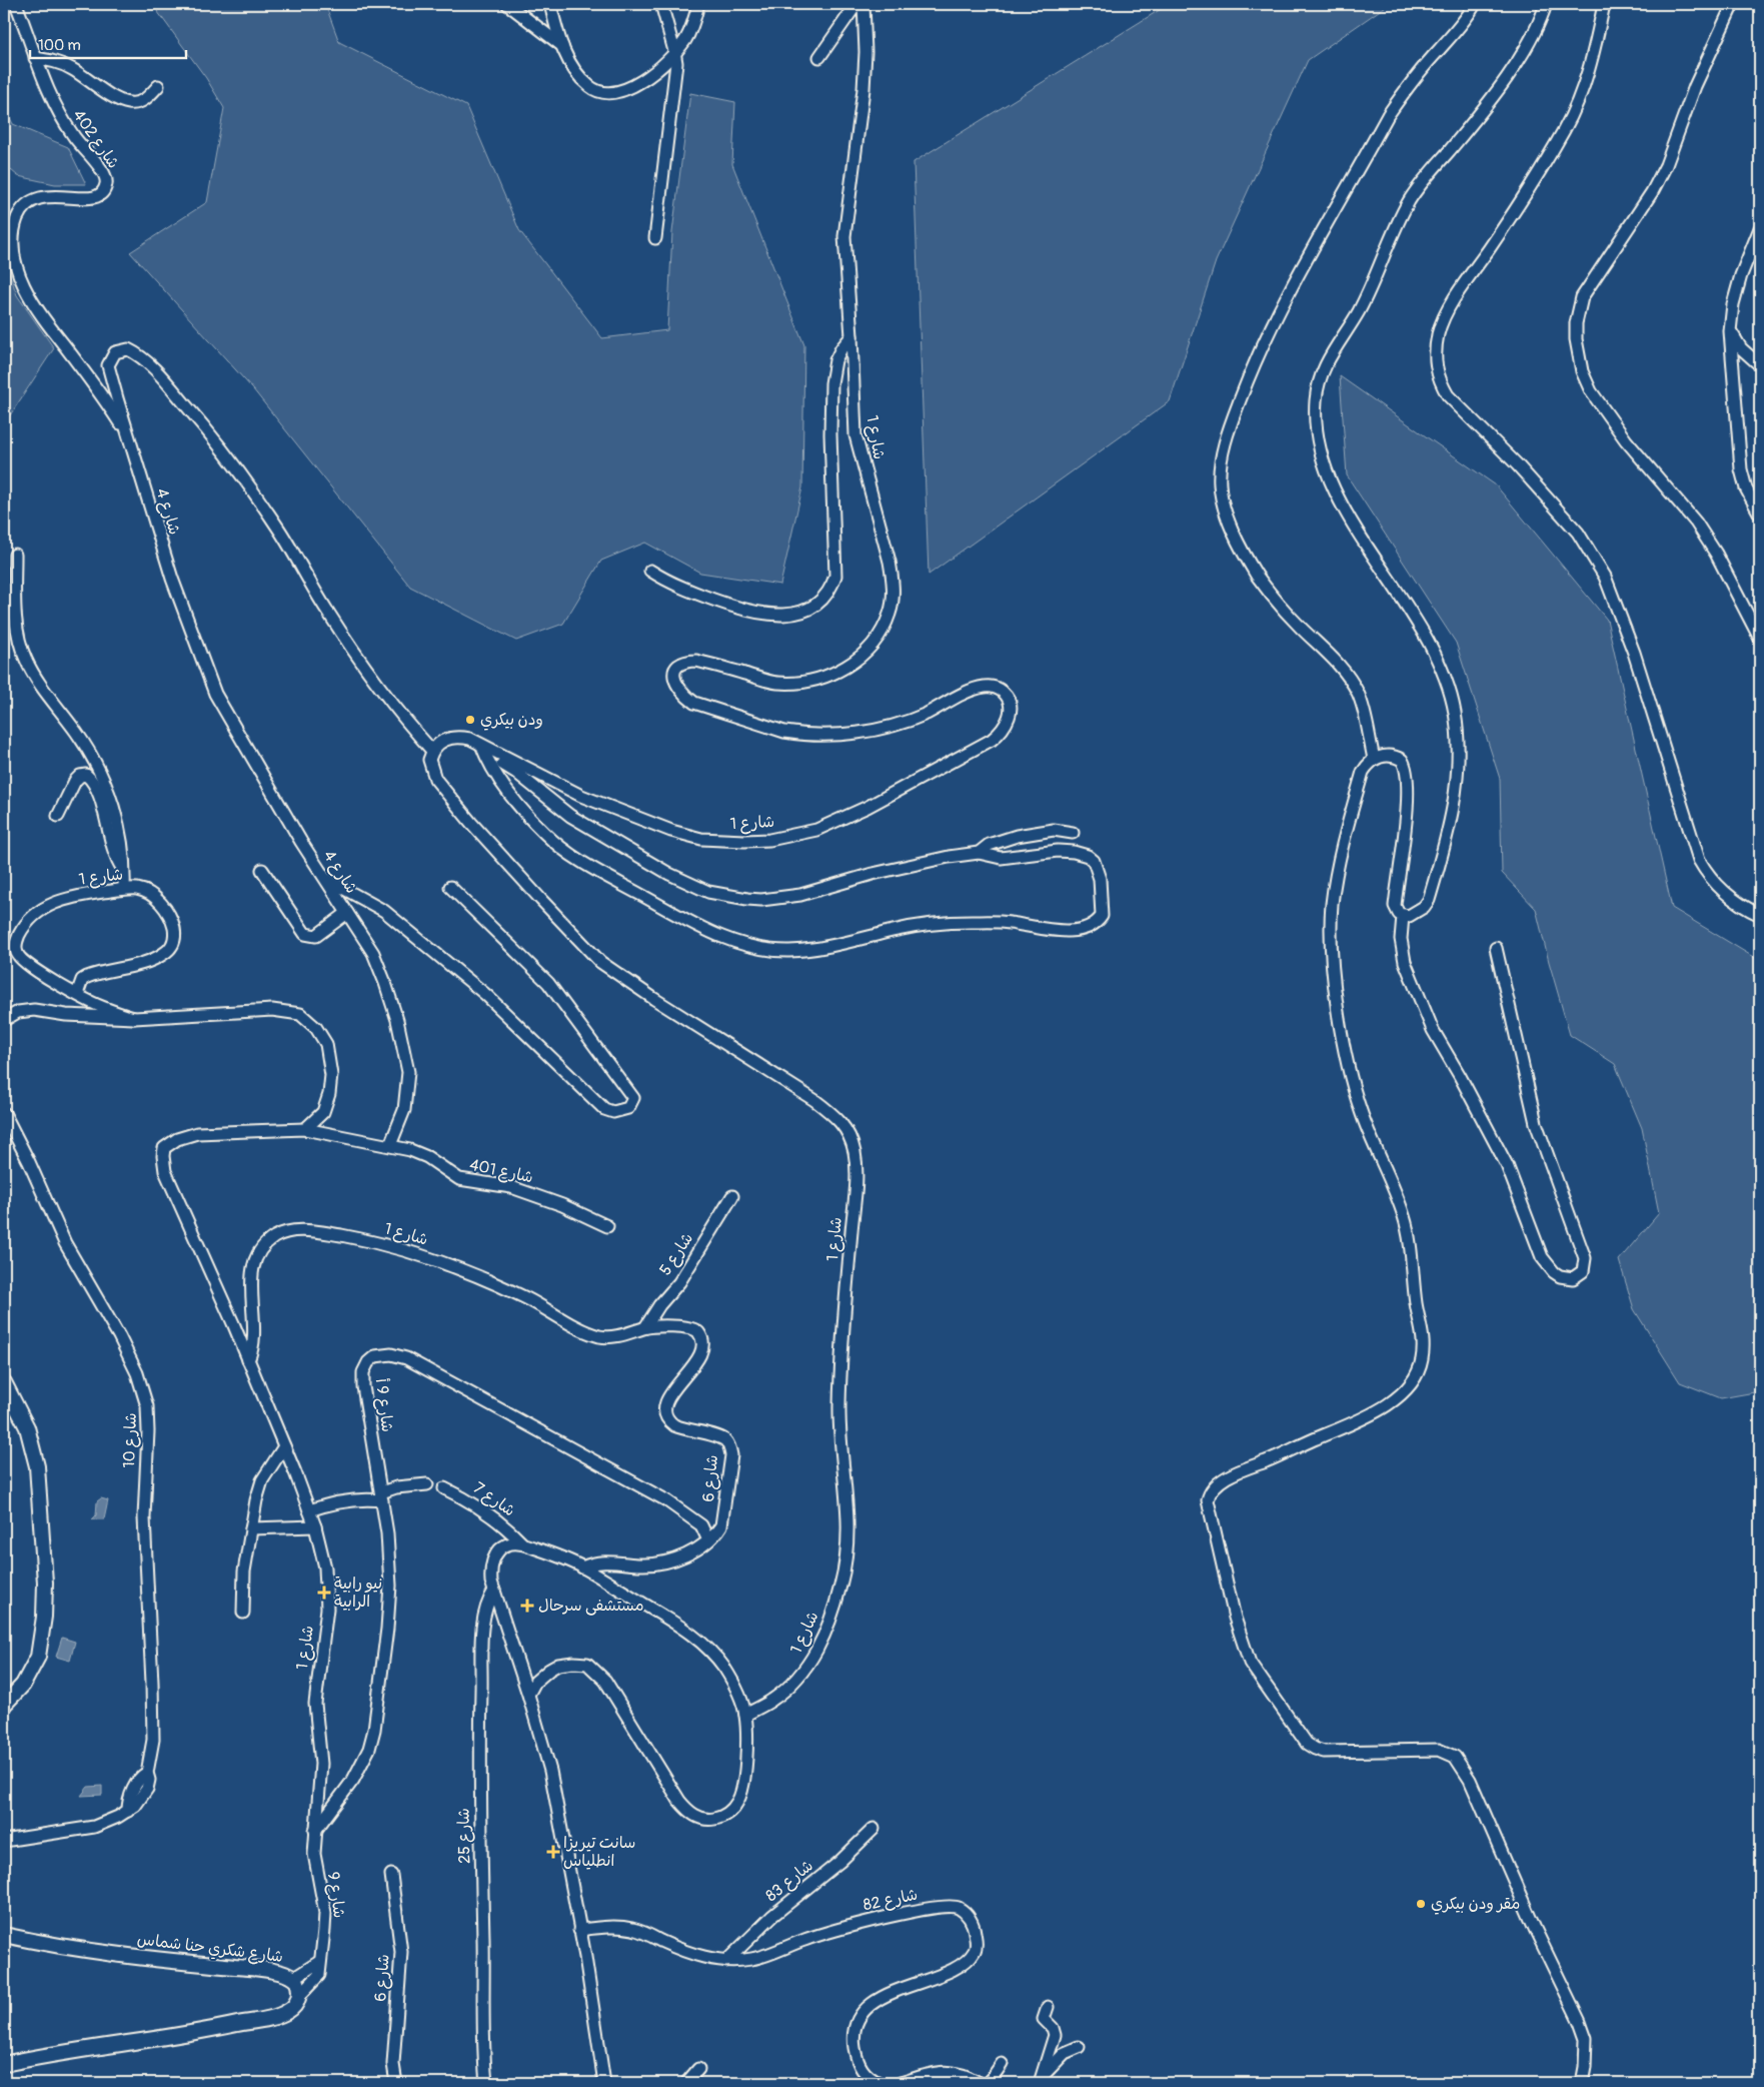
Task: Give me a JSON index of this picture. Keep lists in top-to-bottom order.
{
  "streets": {
    "street": [
      "شارع 402",
      "شارع 1",
      "شارع 4",
      "شارع 401",
      "شارع 5",
      "شارع 9 أ",
      "شارع 10",
      "شارع 6",
      "شارع 7",
      "شارع 25",
      "شارع 83",
      "شارع 9",
      "شارع 82",
      "شارع شكري حنا شماس"
    ]
  },
  "crossings": [
    ["شارع 402", "شارع 4"],
    ["شارع 1", "شارع 4"],
    ["شارع 1", "شارع 401"],
    ["شارع 1", "شارع 5"],
    ["شارع 1", "شارع 9 أ"],
    ["شارع 1", "شارع 6"],
    ["شارع 1", "شارع 9"],
    ["شارع 4", "شارع 401"],
    ["شارع 5", "شارع 6"],
    ["شارع 9 أ", "شارع 6"],
    ["شارع 9 أ", "شارع 9"],
    ["شارع 83", "شارع 82"],
    ["شارع 9", "شارع شكري حنا شماس"]
  ],
  "places": {
    "other": ["ودن بيكري", "مقر ودن بيكري"],
    "health": ["نيو رابية الرابية", "مستشفى سرحال", "سانت تيريزا انطلياس"]
  },
  "scale_bar": "100 m"
}
